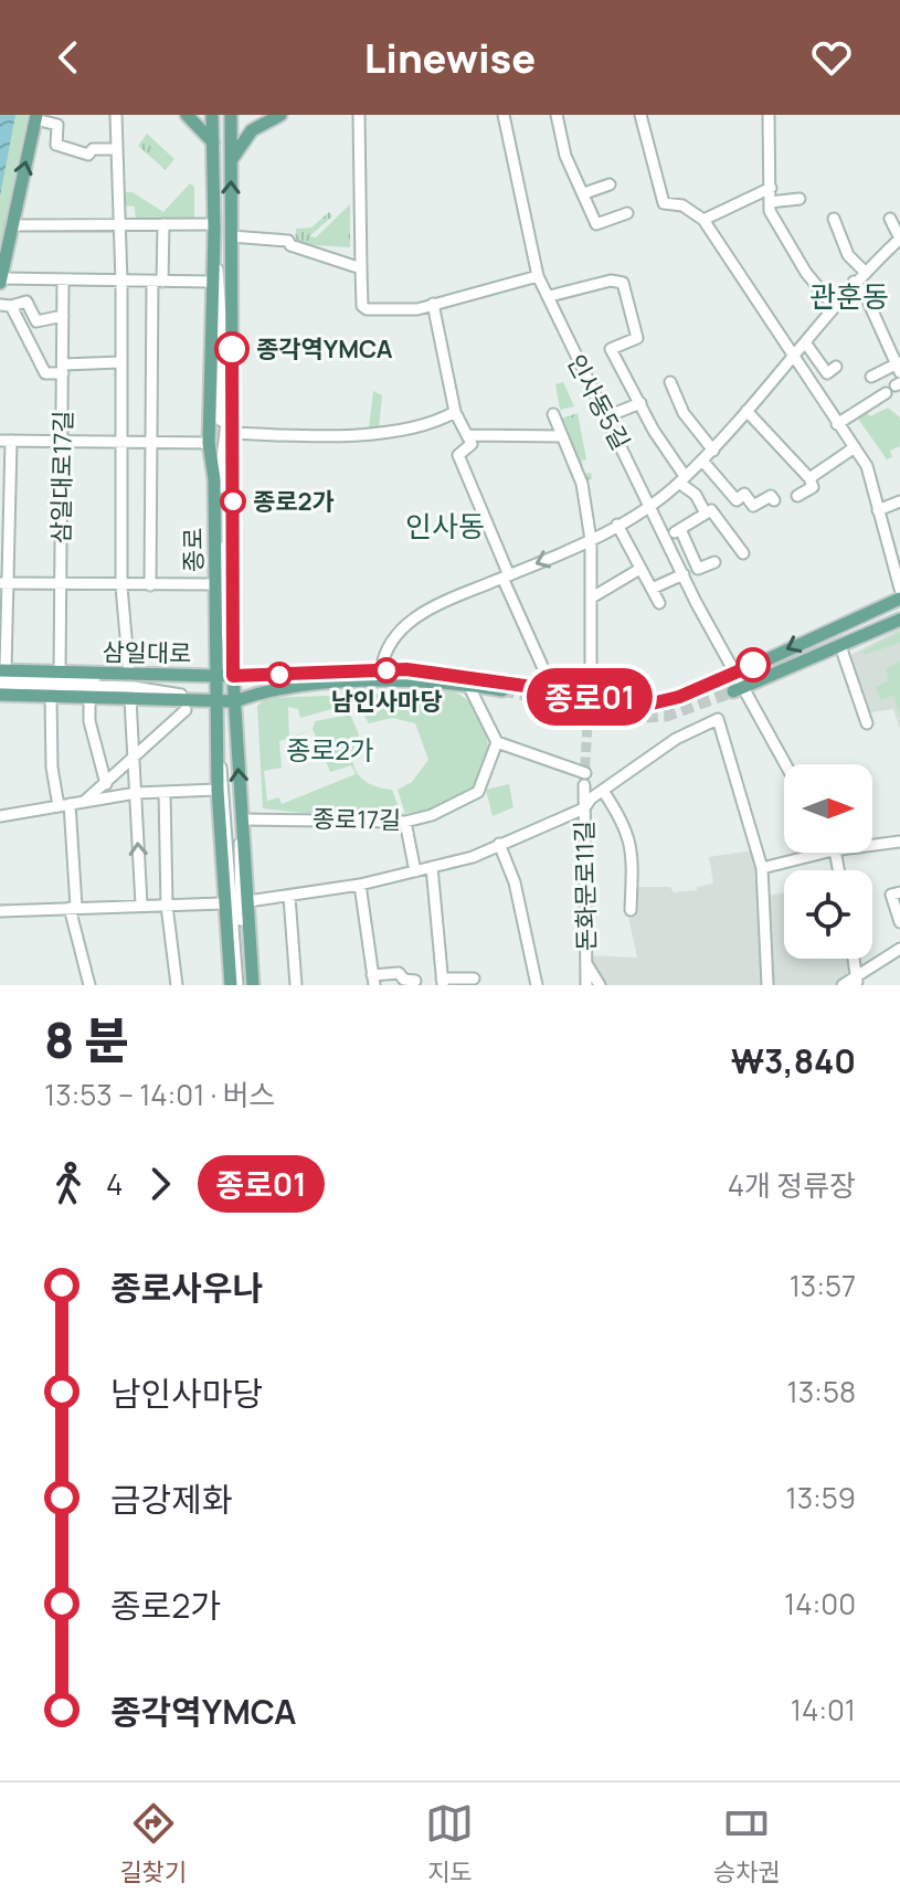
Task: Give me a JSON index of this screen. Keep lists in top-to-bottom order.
{
  "streets": {
    "main road": ["종로", "삼일대로"],
    "street": [
      "인사동5길",
      "삼일대로17길",
      "종로17길",
      "돈화문로11길"
    ]
  },
  "crossings": [
    ["삼일대로17길", "삼일대로"],
    ["종로", "삼일대로"],
    ["종로", "종로17길"],
    ["종로17길", "돈화문로11길"]
  ],
  "districts": ["관훈동", "인사동", "종로2가"],
  "places": ["종각역YMCA", "종로2가", "남인사마당"],
  "lines": ["bus line 종로01"],
  "north": "right",
  "page": {
    "header": "Linewise",
    "on_map": "종로01",
    "heading": ["8 분", "13:53 – 14:01 · 버스", "₩3,840"],
    "legs": ["4", "종로01", "4개 정류장"],
    "list": [
      {
        "name": "종로사우나",
        "value": "13:57"
      },
      {
        "name": "남인사마당",
        "value": "13:58"
      },
      {
        "name": "금강제화",
        "value": "13:59"
      },
      {
        "name": "종로2가",
        "value": "14:00"
      },
      {
        "name": "종각역YMCA",
        "value": "14:01"
      }
    ],
    "tabs": ["길찾기", "지도", "승차권"]
  }
}
